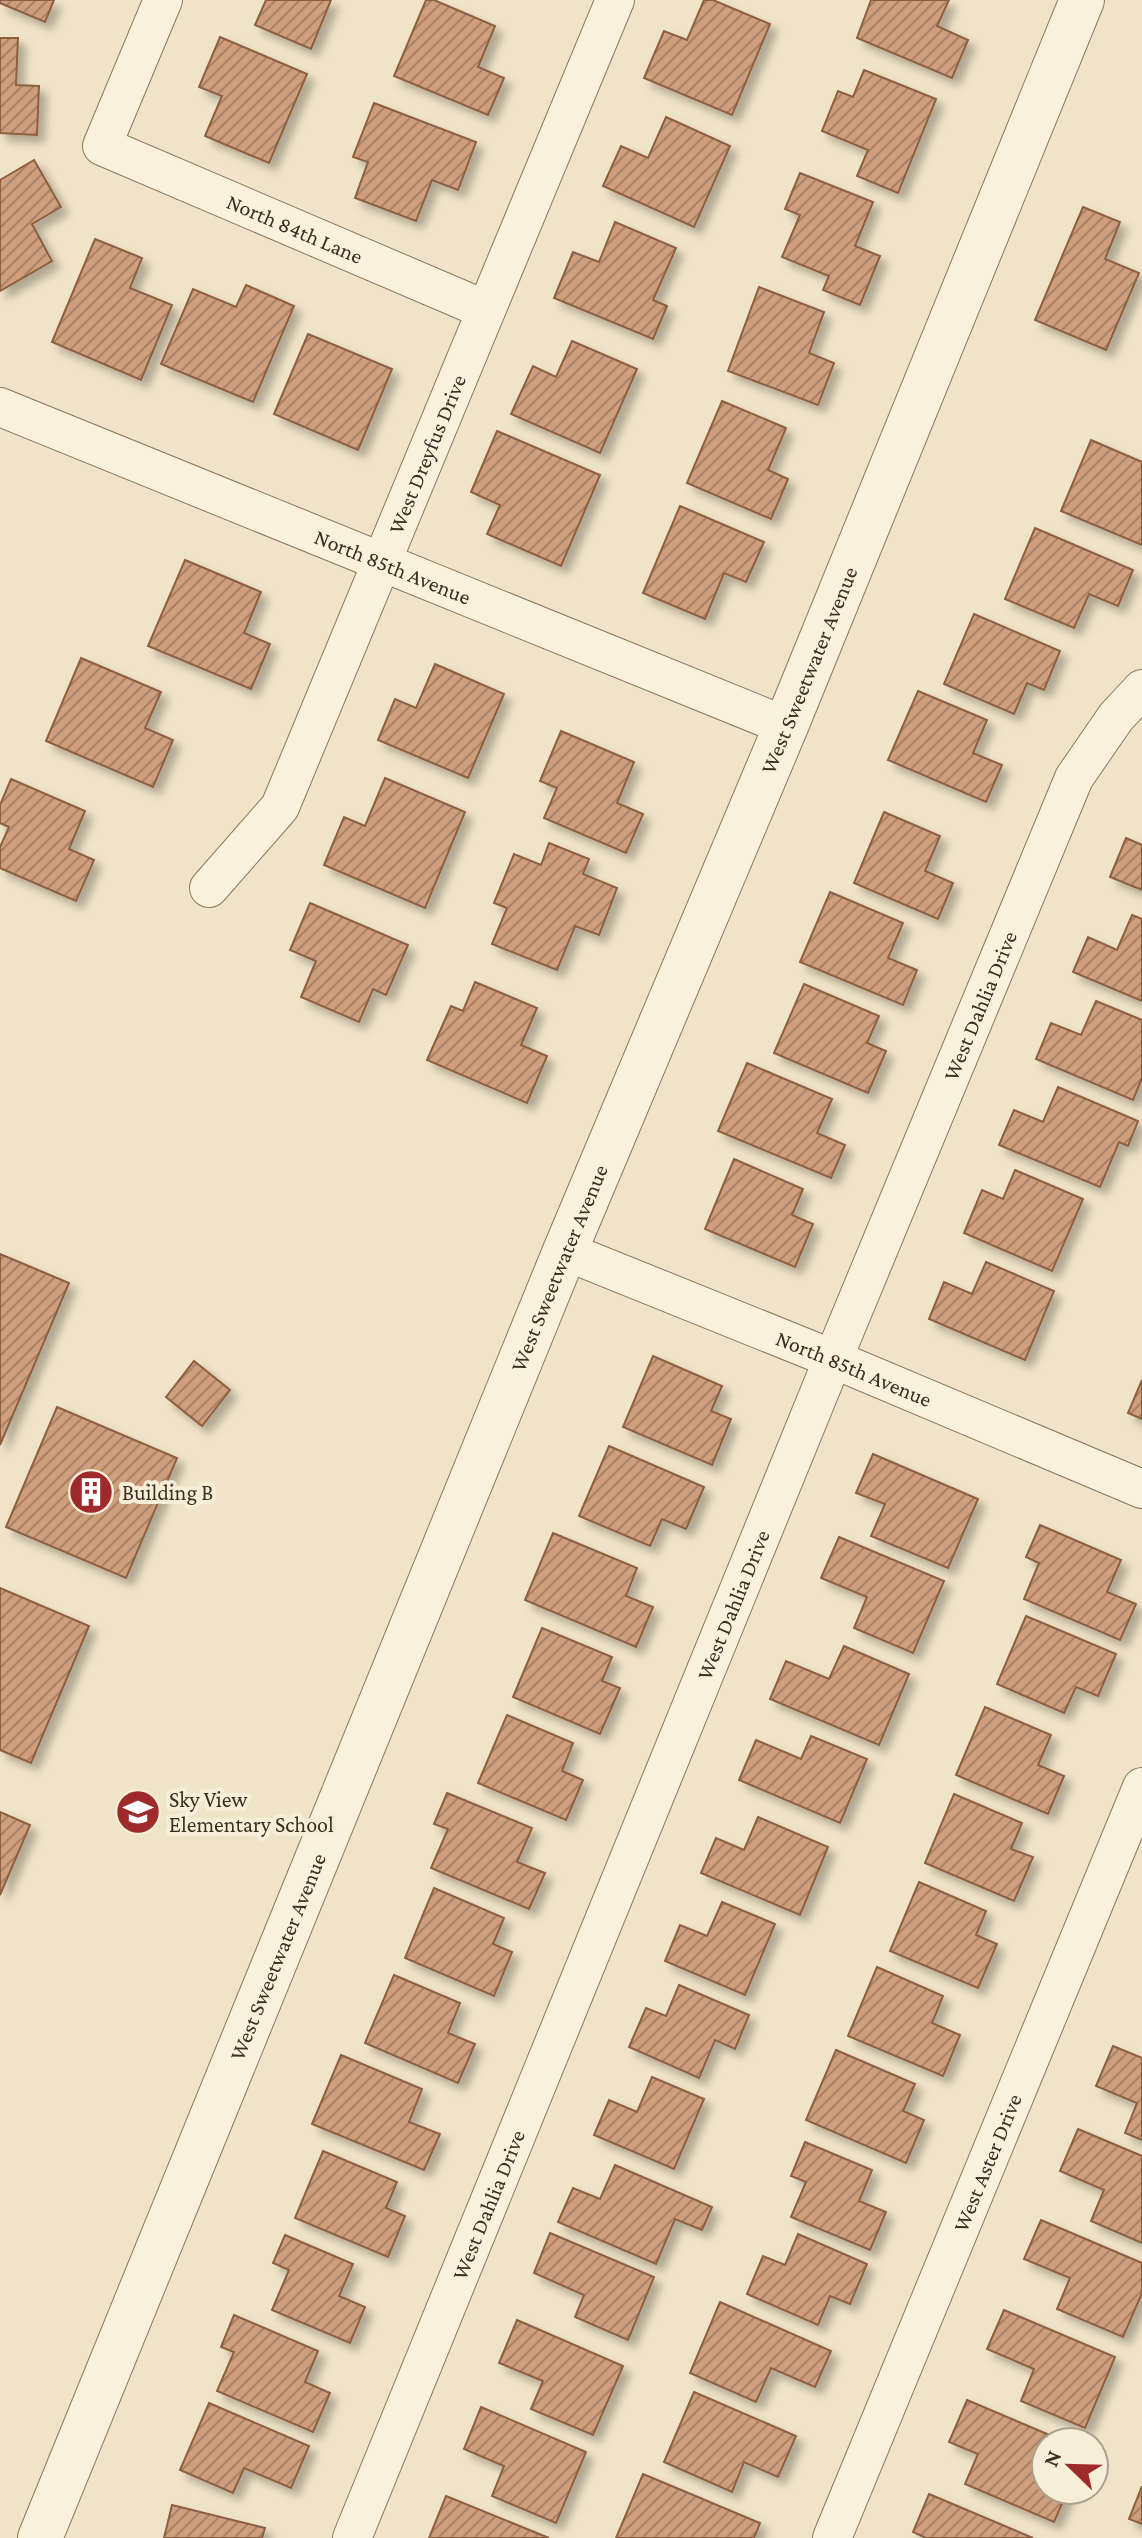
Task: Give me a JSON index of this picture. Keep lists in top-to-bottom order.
{
  "streets": {
    "street": [
      "North 84th Lane",
      "West Dreyfus Drive",
      "North 85th Avenue",
      "West Sweetwater Avenue",
      "West Dahlia Drive",
      "West Aster Drive"
    ]
  },
  "crossings": [
    ["North 84th Lane", "West Dreyfus Drive"],
    ["West Dreyfus Drive", "North 85th Avenue"],
    ["North 85th Avenue", "West Sweetwater Avenue"],
    ["North 85th Avenue", "West Dahlia Drive"]
  ],
  "places": {
    "building": ["Building B"],
    "school or university": ["Sky View Elementary School"]
  },
  "north": "top left"
}
